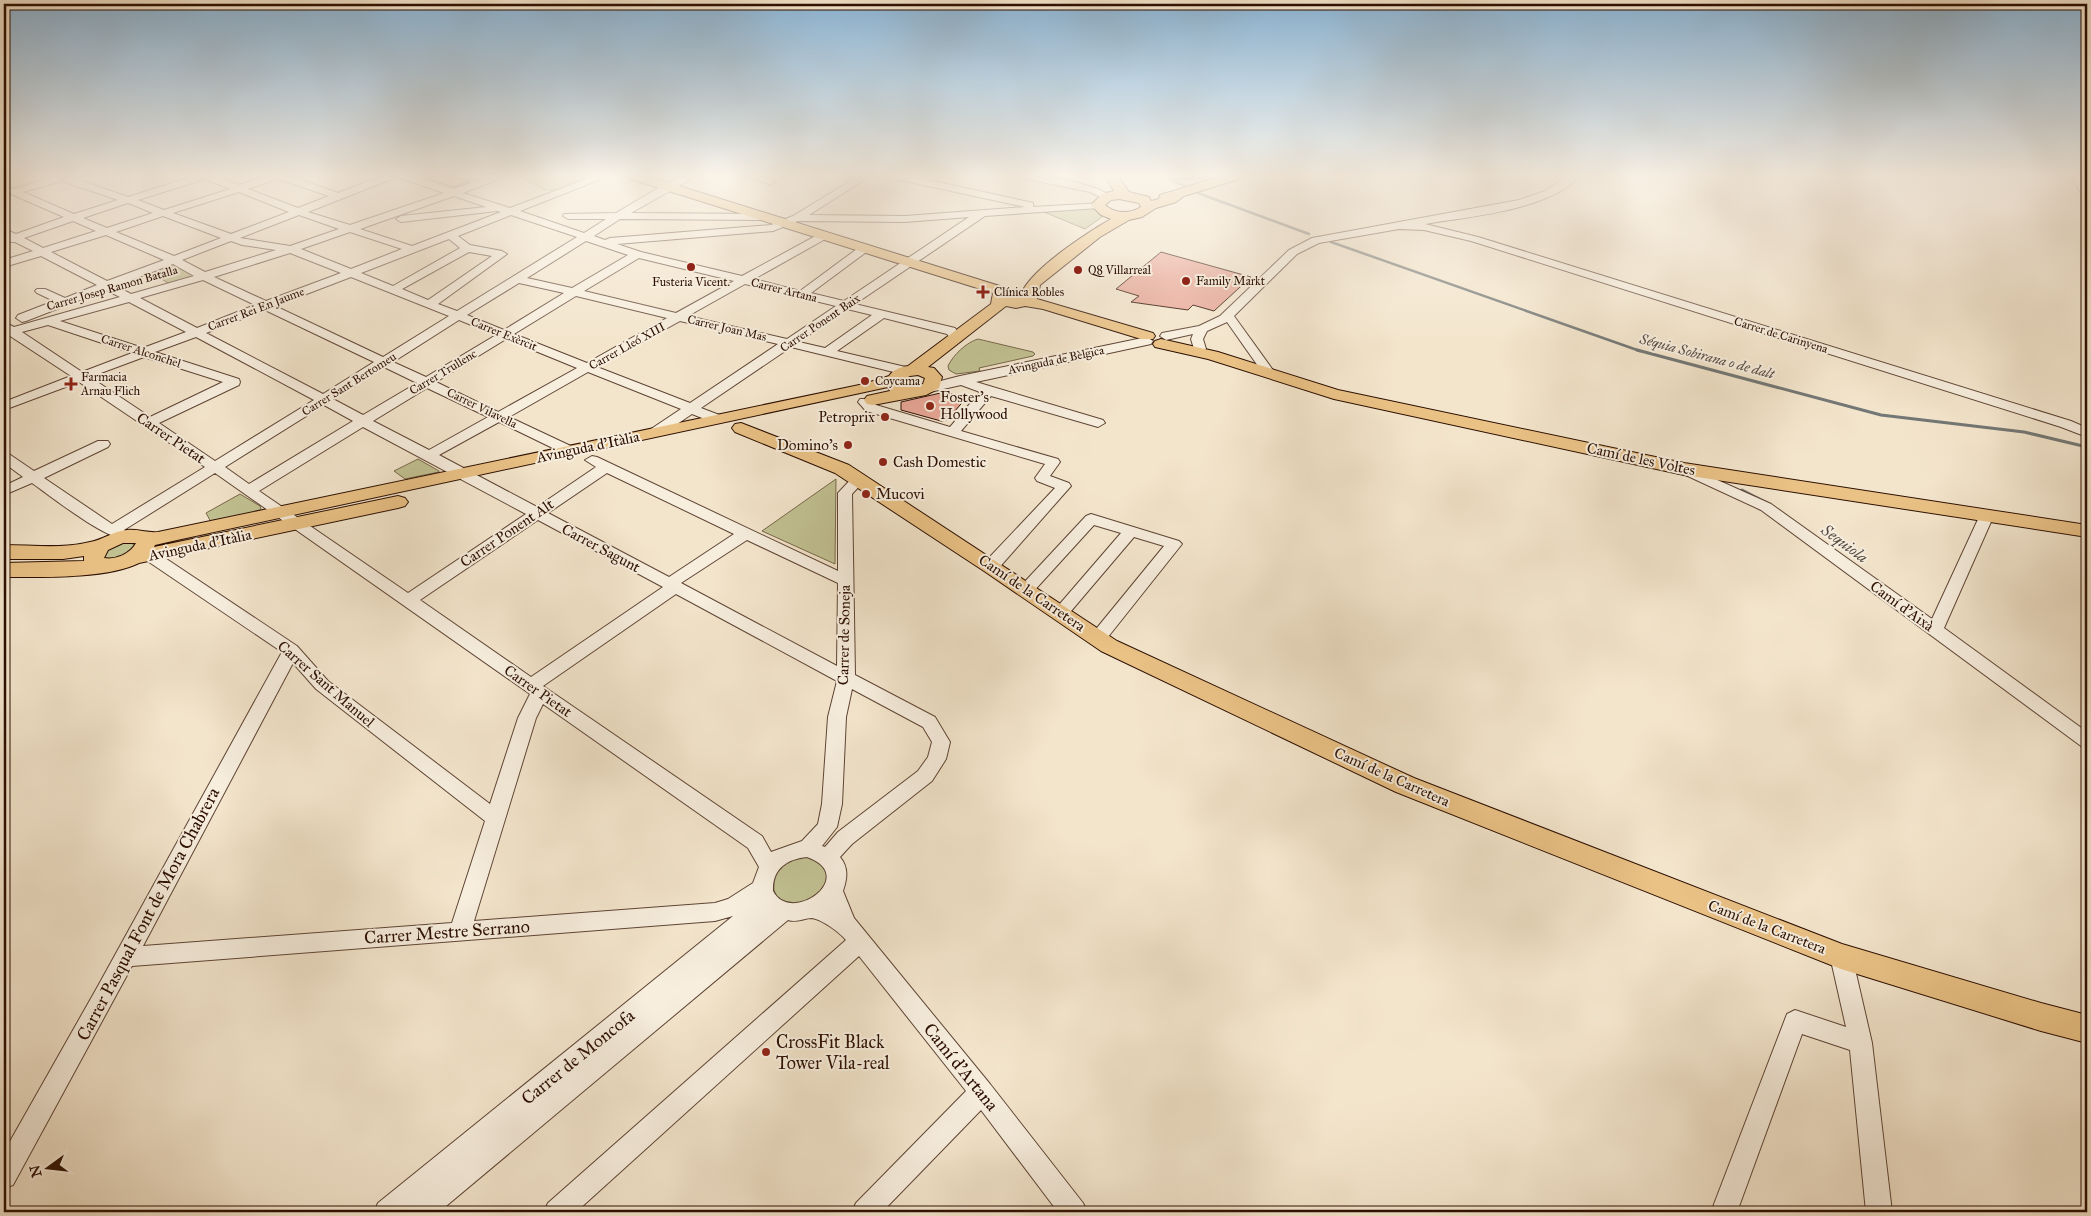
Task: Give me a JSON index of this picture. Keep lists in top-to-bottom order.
{
  "streets": {
    "main road": ["Avinguda d'Itàlia", "Camí de les Voltes", "Camí de la Carretera"],
    "street": [
      "Carrer Josep Ramon Batalla",
      "Carrer Artana",
      "Carrer Rei En Jaume",
      "Carrer Ponent Baix",
      "Carrer Joan Mas",
      "Carrer Exèrcit",
      "Carrer de Carinyena",
      "Carrer Lleó XIII",
      "Carrer Alconchel",
      "Avinguda de Bèlgica",
      "Carrer Trullenc",
      "Carrer Sant Bertomeu",
      "Carrer Vilavella",
      "Carrer Pietat",
      "Carrer Ponent Alt",
      "Carrer Sagunt",
      "Camí d'Aixà",
      "Carrer de Soneja",
      "Carrer Sant Manuel",
      "Carrer Pasqual Font de Mora Chabrera",
      "Carrer Mestre Serrano",
      "Carrer de Moncofa",
      "Camí d'Artana"
    ]
  },
  "crossings": [
    ["Carrer Josep Ramon Batalla", "Carrer Exèrcit"],
    ["Carrer Josep Ramon Batalla", "Carrer Alconchel"],
    ["Carrer Josep Ramon Batalla", "Carrer Vilavella"],
    ["Carrer Josep Ramon Batalla", "Carrer Pietat"],
    ["Carrer Josep Ramon Batalla", "Carrer Sagunt"],
    ["Carrer Artana", "Carrer Ponent Baix"],
    ["Carrer Artana", "Carrer Lleó XIII"],
    ["Carrer Artana", "Carrer Trullenc"],
    ["Carrer Artana", "Avinguda d'Itàlia"],
    ["Carrer Rei En Jaume", "Carrer Exèrcit"],
    ["Carrer Rei En Jaume", "Carrer Alconchel"],
    ["Carrer Rei En Jaume", "Carrer Vilavella"],
    ["Carrer Rei En Jaume", "Carrer Pietat"],
    ["Carrer Rei En Jaume", "Carrer Sagunt"],
    ["Carrer Ponent Baix", "Carrer Joan Mas"],
    ["Carrer Ponent Baix", "Carrer Exèrcit"],
    ["Carrer Ponent Baix", "Avinguda d'Itàlia"],
    ["Carrer Ponent Baix", "Camí de les Voltes"],
    ["Carrer Joan Mas", "Carrer Lleó XIII"],
    ["Carrer Joan Mas", "Carrer Trullenc"],
    ["Carrer Joan Mas", "Carrer Sant Bertomeu"],
    ["Carrer Joan Mas", "Avinguda d'Itàlia"],
    ["Carrer Exèrcit", "Carrer Lleó XIII"],
    ["Carrer Exèrcit", "Carrer Trullenc"],
    ["Carrer Exèrcit", "Carrer Sant Bertomeu"],
    ["Carrer Exèrcit", "Avinguda d'Itàlia"],
    ["Carrer Lleó XIII", "Carrer Vilavella"],
    ["Carrer Lleó XIII", "Camí de les Voltes"],
    ["Carrer Lleó XIII", "Carrer Sagunt"],
    ["Carrer Alconchel", "Carrer Pietat"],
    ["Avinguda de Bèlgica", "Avinguda d'Itàlia"],
    ["Avinguda de Bèlgica", "Camí de les Voltes"],
    ["Carrer Trullenc", "Carrer Vilavella"],
    ["Carrer Trullenc", "Carrer Pietat"],
    ["Carrer Trullenc", "Carrer Sagunt"],
    ["Carrer Sant Bertomeu", "Carrer Vilavella"],
    ["Carrer Sant Bertomeu", "Carrer Pietat"],
    ["Carrer Sant Bertomeu", "Avinguda d'Itàlia"],
    ["Carrer Sant Bertomeu", "Carrer Sagunt"],
    ["Carrer Sant Bertomeu", "Carrer Sant Manuel"],
    ["Carrer Vilavella", "Avinguda d'Itàlia"],
    ["Carrer Pietat", "Avinguda d'Itàlia"],
    ["Carrer Pietat", "Carrer Ponent Alt"],
    ["Carrer Pietat", "Carrer Sagunt"],
    ["Carrer Pietat", "Carrer de Soneja"],
    ["Carrer Pietat", "Carrer Mestre Serrano"],
    ["Carrer Pietat", "Carrer de Moncofa"],
    ["Carrer Pietat", "Camí d'Artana"],
    ["Avinguda d'Itàlia", "Camí de les Voltes"],
    ["Avinguda d'Itàlia", "Carrer Ponent Alt"],
    ["Avinguda d'Itàlia", "Carrer Sagunt"],
    ["Avinguda d'Itàlia", "Camí de la Carretera"],
    ["Avinguda d'Itàlia", "Carrer Sant Manuel"],
    ["Camí de les Voltes", "Camí d'Aixà"],
    ["Carrer Ponent Alt", "Carrer Sagunt"],
    ["Carrer Sagunt", "Carrer de Soneja"],
    ["Carrer Sagunt", "Carrer Mestre Serrano"],
    ["Carrer Sagunt", "Carrer de Moncofa"],
    ["Carrer Sagunt", "Camí d'Artana"],
    ["Camí de la Carretera", "Carrer de Soneja"],
    ["Carrer de Soneja", "Carrer Mestre Serrano"],
    ["Carrer de Soneja", "Carrer de Moncofa"],
    ["Carrer de Soneja", "Camí d'Artana"],
    ["Carrer Sant Manuel", "Carrer Pasqual Font de Mora Chabrera"],
    ["Carrer Pasqual Font de Mora Chabrera", "Carrer Mestre Serrano"],
    ["Carrer Mestre Serrano", "Carrer de Moncofa"],
    ["Carrer Mestre Serrano", "Camí d'Artana"],
    ["Carrer de Moncofa", "Camí d'Artana"]
  ],
  "water": ["Séquia Sobirana o de dalt", "Sequiola"],
  "places": {
    "other": [
      "Fusteria Vicent.",
      "Q8 Villarreal",
      "Family Markt",
      "Coycama",
      "Foster's Hollywood",
      "Petroprix",
      "Domino's",
      "Cash Domestic",
      "Mucovi",
      "CrossFit Black Tower Vila-real"
    ],
    "health": ["Clínica Robles", "Farmacia Arnau Flich"]
  },
  "north": "left"
}
